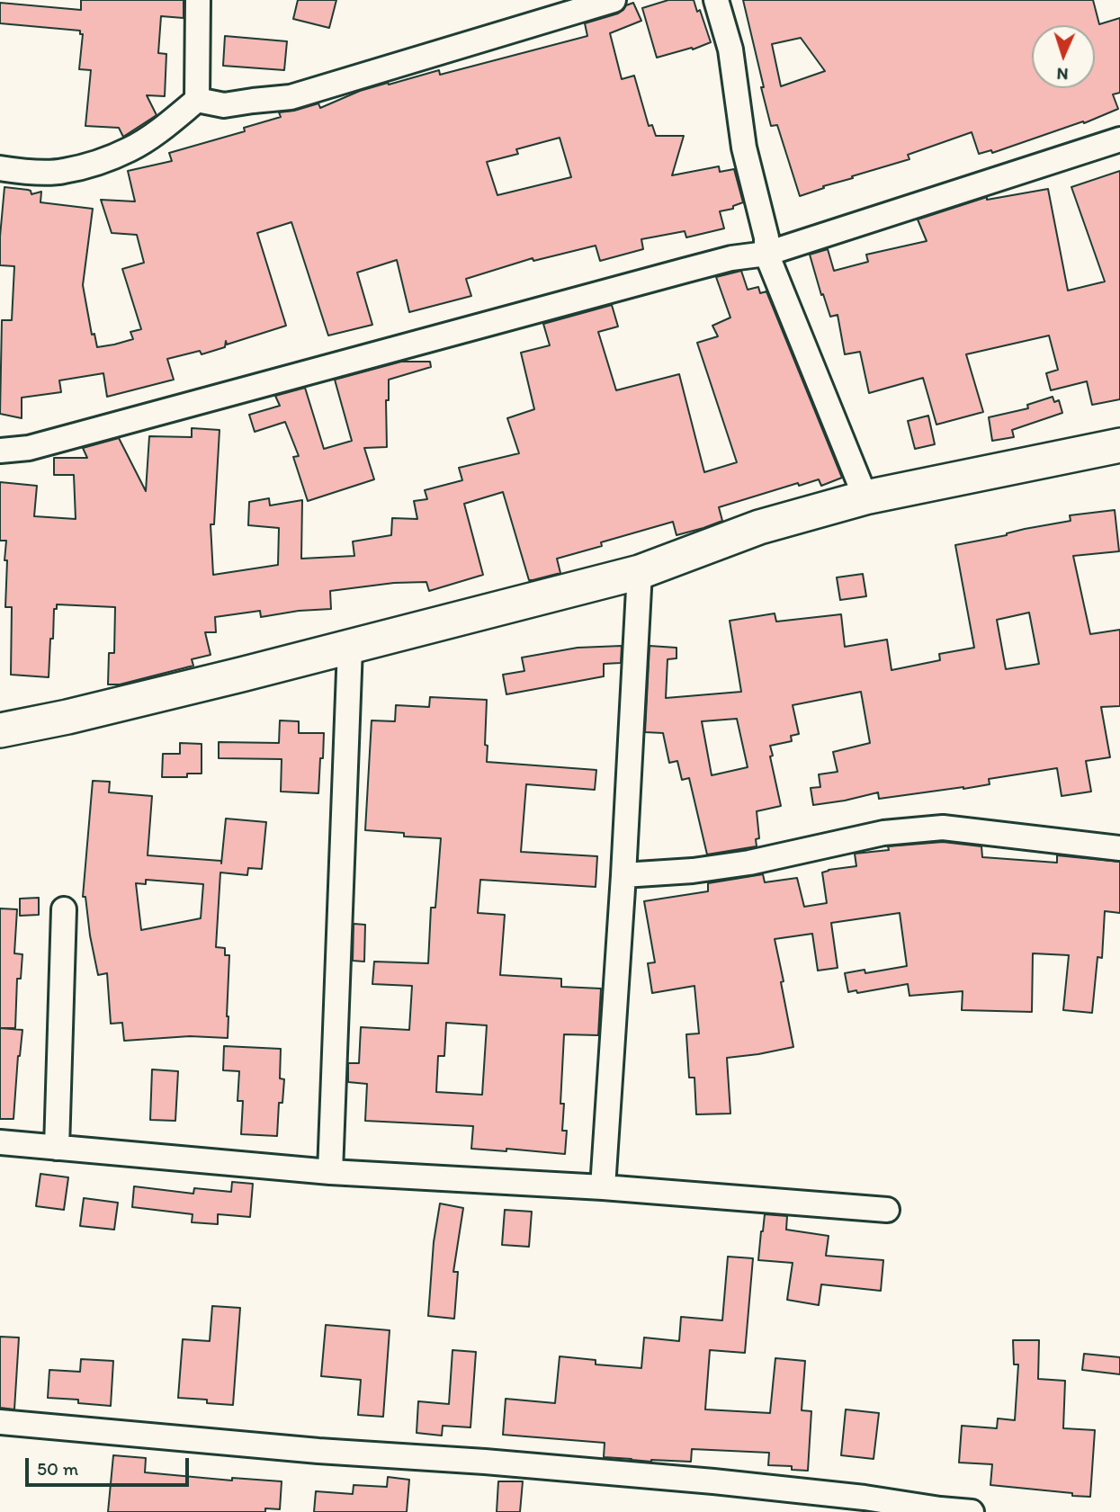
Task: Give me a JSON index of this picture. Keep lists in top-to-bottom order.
{
  "scale_bar": "50 m",
  "north": "bottom"
}
